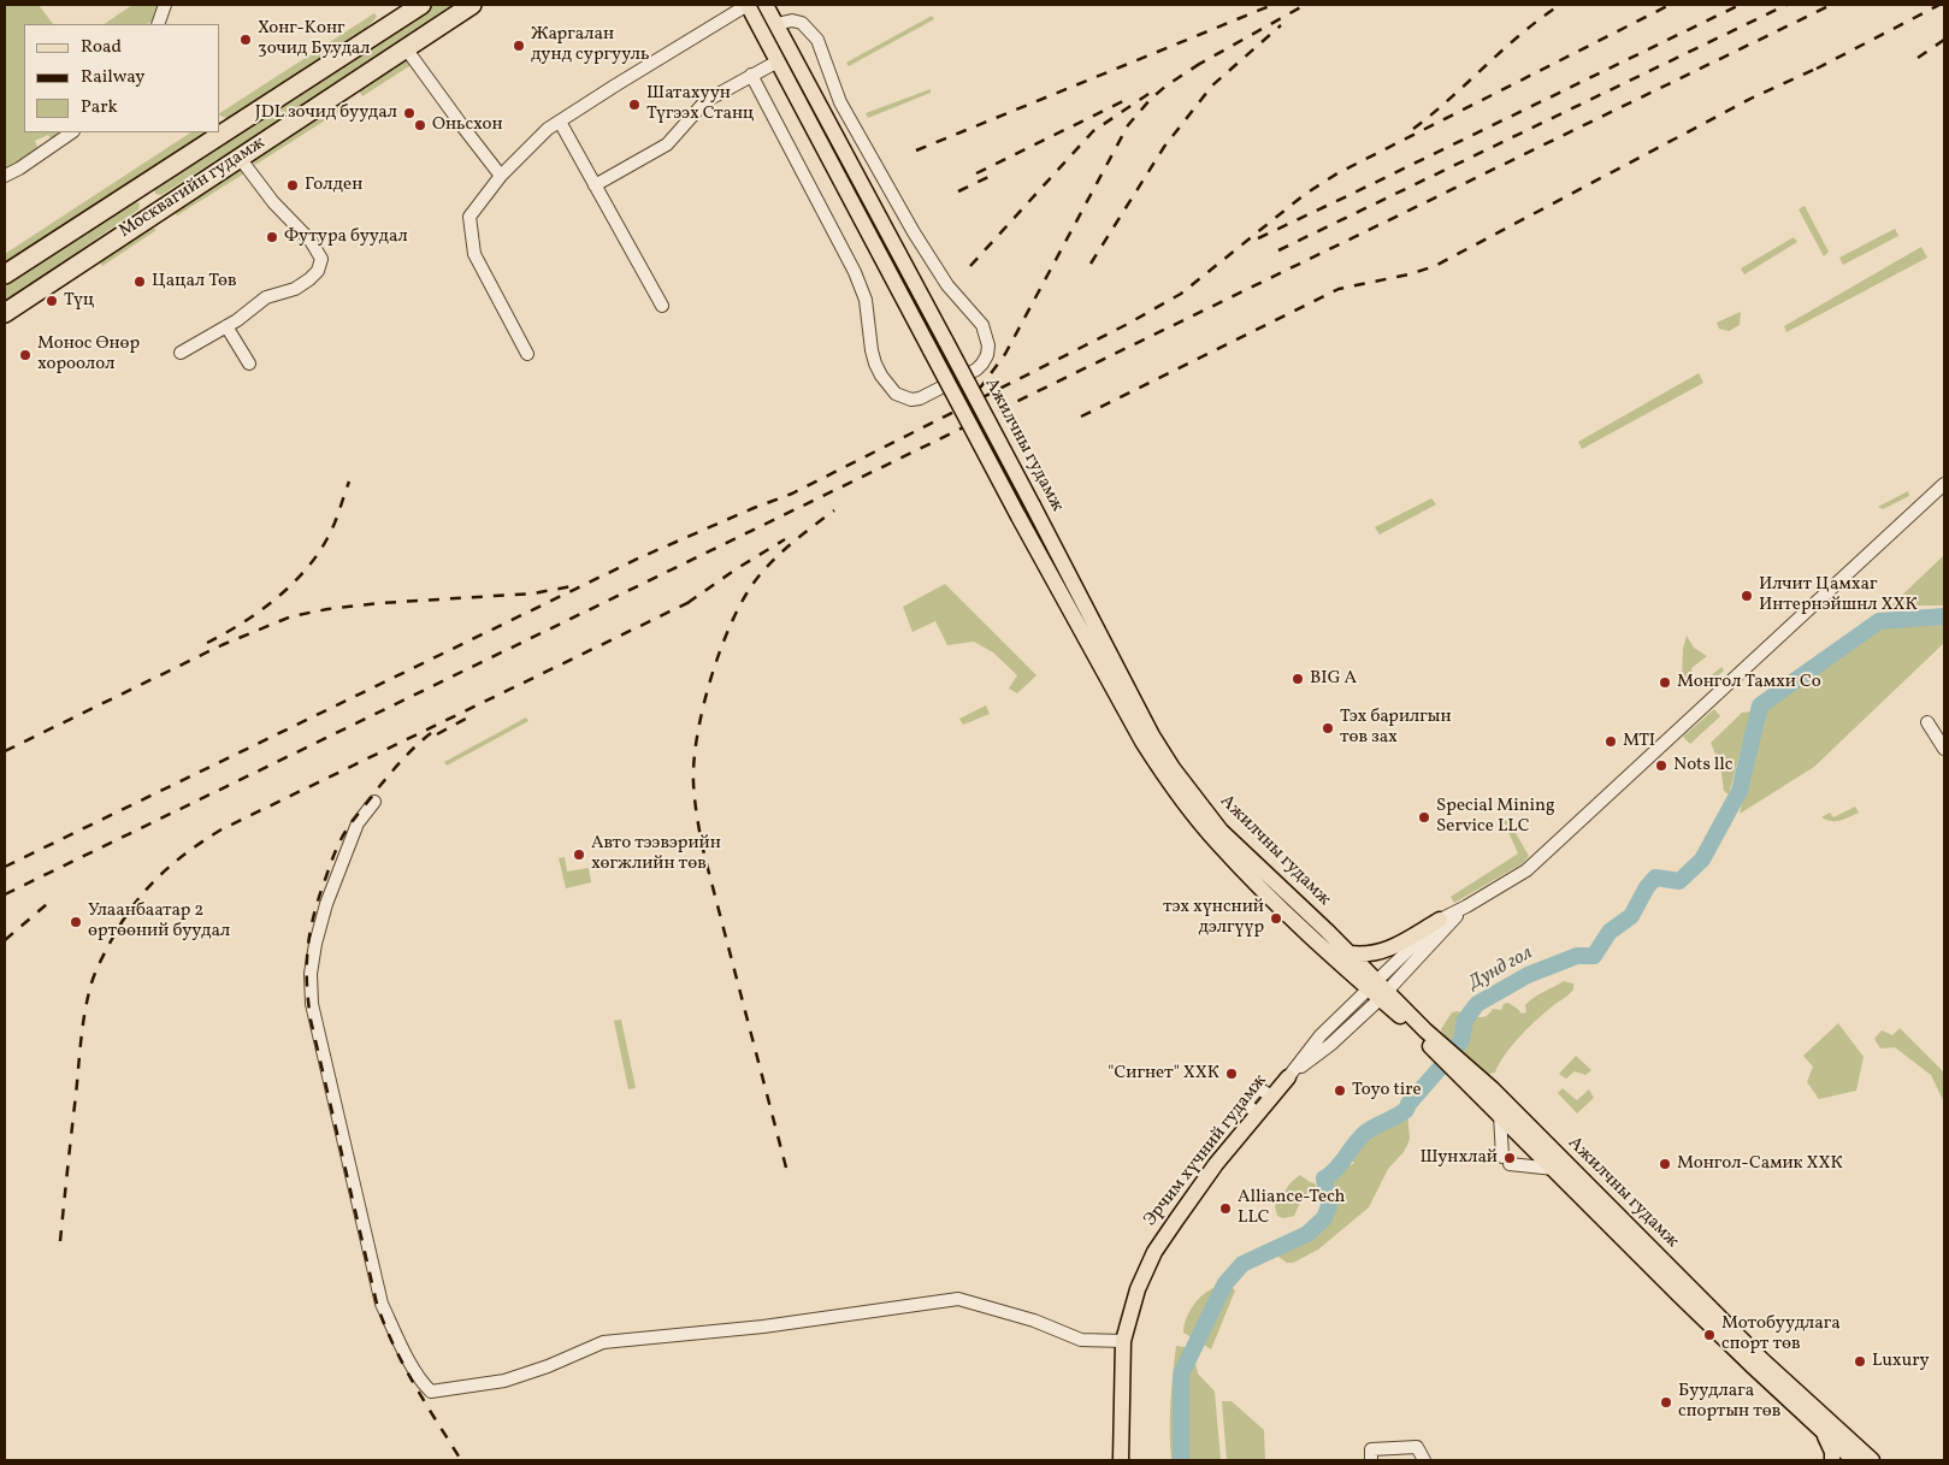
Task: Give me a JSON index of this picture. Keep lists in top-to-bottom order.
{
  "streets": {
    "highway": ["Москвагийн гудамж"],
    "main road": ["Ажилчны гудамж", "Эрчим хүчний гудамж"]
  },
  "crossings": [
    ["Ажилчны гудамж", "Эрчим хүчний гудамж"]
  ],
  "water": ["Дунд гол"],
  "places": [
    "Хонг-Kонг 3очид Буудал",
    "Жаргалан дунд сургууль",
    "Шатахуун Түгээх Станц",
    "JDL зочид буудал",
    "Оньсхон",
    "Голден",
    "Футура буудал",
    "Цацал Төв",
    "Түц",
    "Монос Өнөр хороолол",
    "Илчит Цамхаг Интернэйшнл ХХК",
    "BIG A",
    "Монгол Тамхи Со",
    "Тэх барилгын төв зах",
    "MTI",
    "Nots llc",
    "Special Mining Service LLC",
    "Авто тээвэрийн хөгжлийн төв",
    "тэх хүнсний дэлгүүр",
    "Улаанбаатар 2 өртөөний буудал",
    "\"Сигнет\" ХХК",
    "Toyo tire",
    "Шунхлай",
    "Монгол-Самик ХХК",
    "Alliance-Tech LLC",
    "Мотобуудлага спорт төв",
    "Luxury",
    "Буудлага спортын төв"
  ],
  "legend": ["Road", "Railway", "Park"]
}
